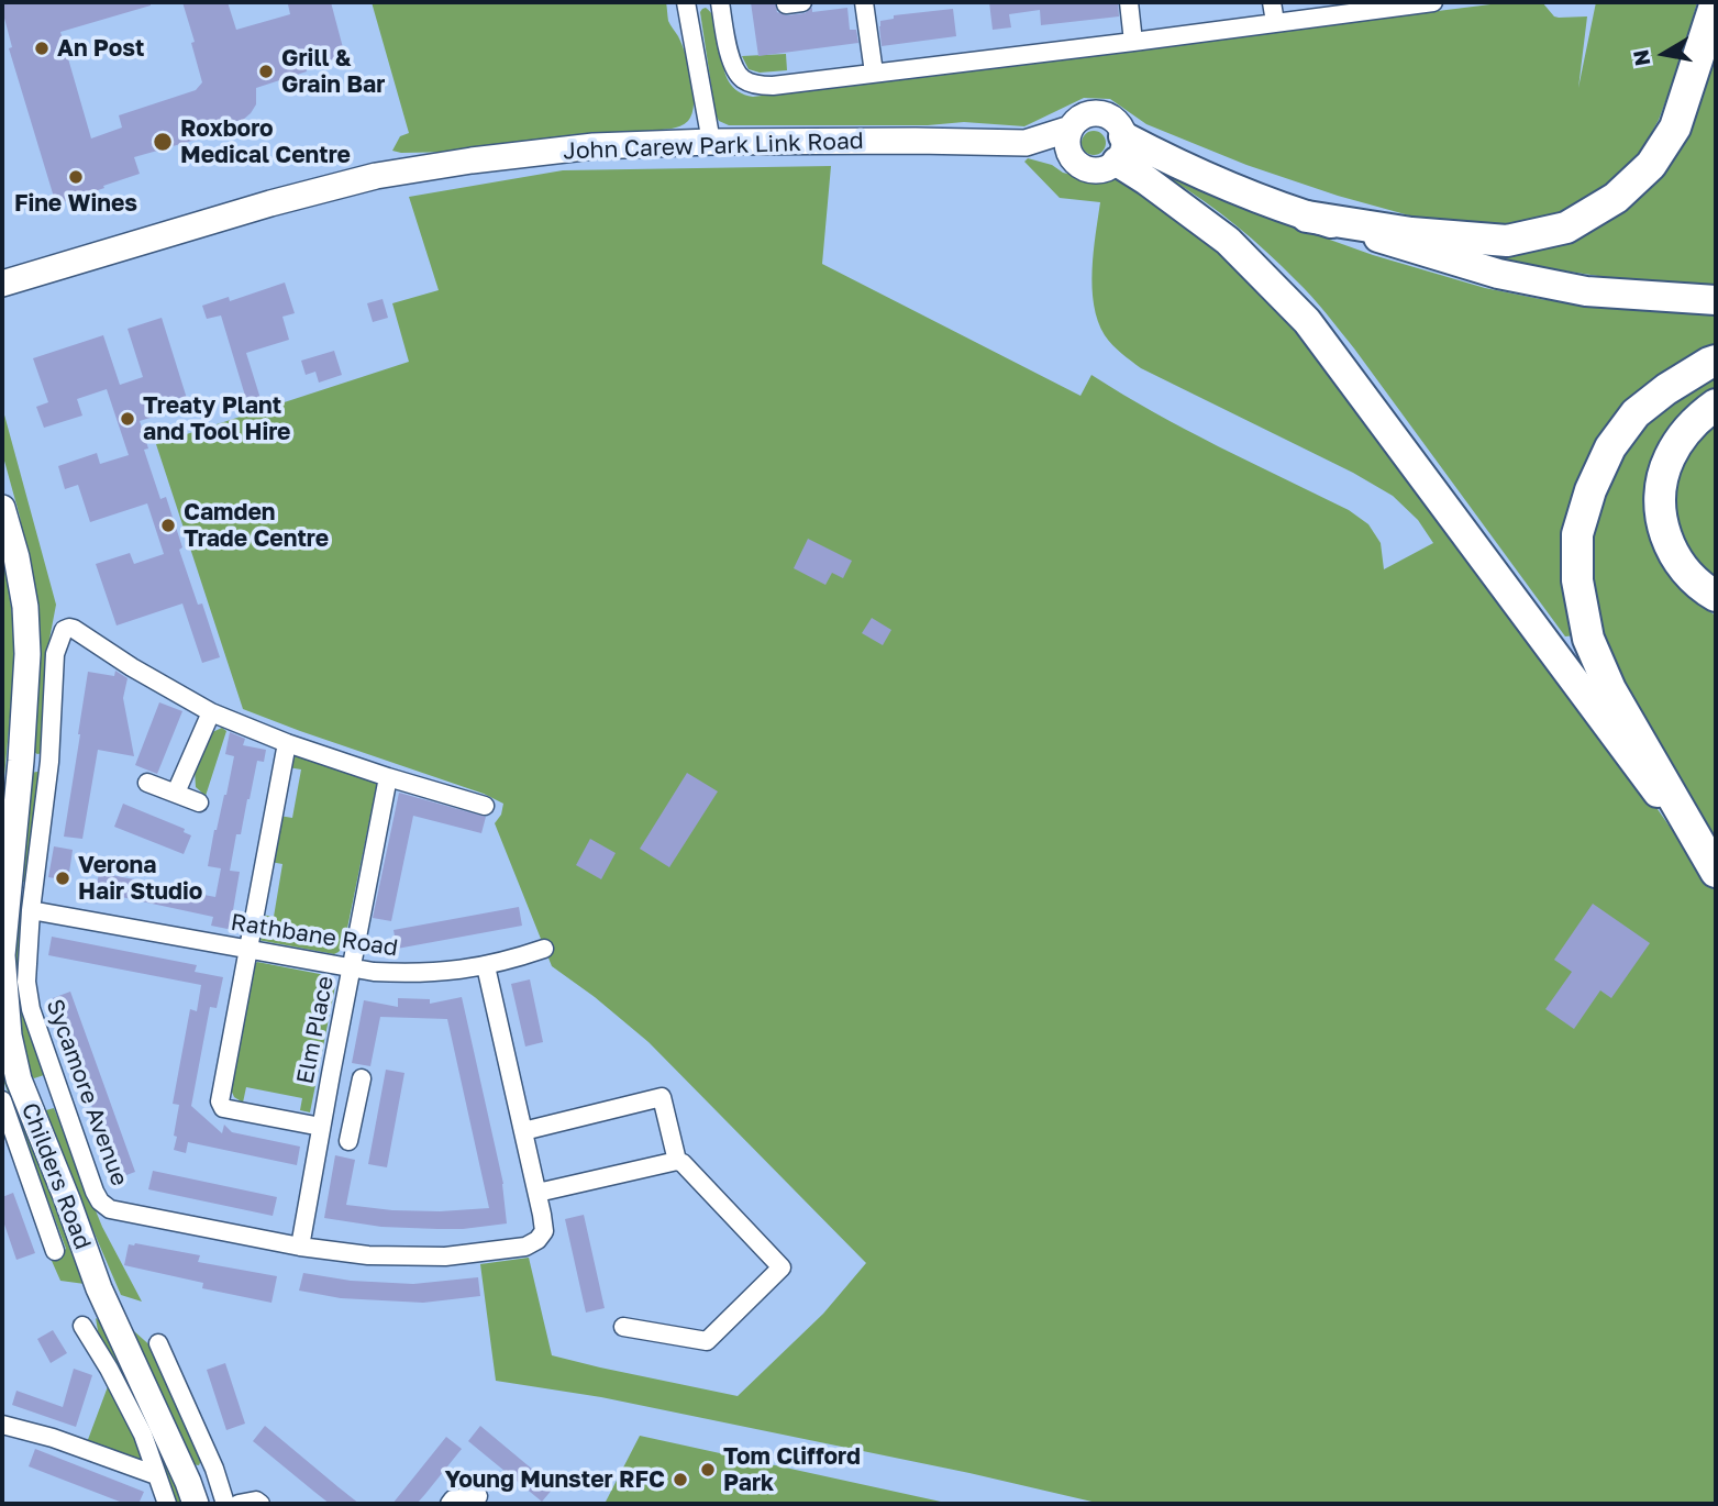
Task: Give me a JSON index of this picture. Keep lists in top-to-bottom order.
{
  "streets": {
    "main road": ["John Carew Park Link Road", "Childers Road"],
    "street": ["Rathbane Road", "Elm Place", "Sycamore Avenue"]
  },
  "crossings": [
    ["Rathbane Road", "Elm Place"],
    ["Rathbane Road", "Sycamore Avenue"],
    ["Elm Place", "Sycamore Avenue"]
  ],
  "places": [
    "An Post",
    "Grill & Grain Bar",
    "Roxboro Medical Centre",
    "Fine Wines",
    "Treaty Plant and Tool Hire",
    "Camden Trade Centre",
    "Verona Hair Studio",
    "Tom Clifford Park",
    "Young Munster RFC"
  ],
  "north": "left"
}
